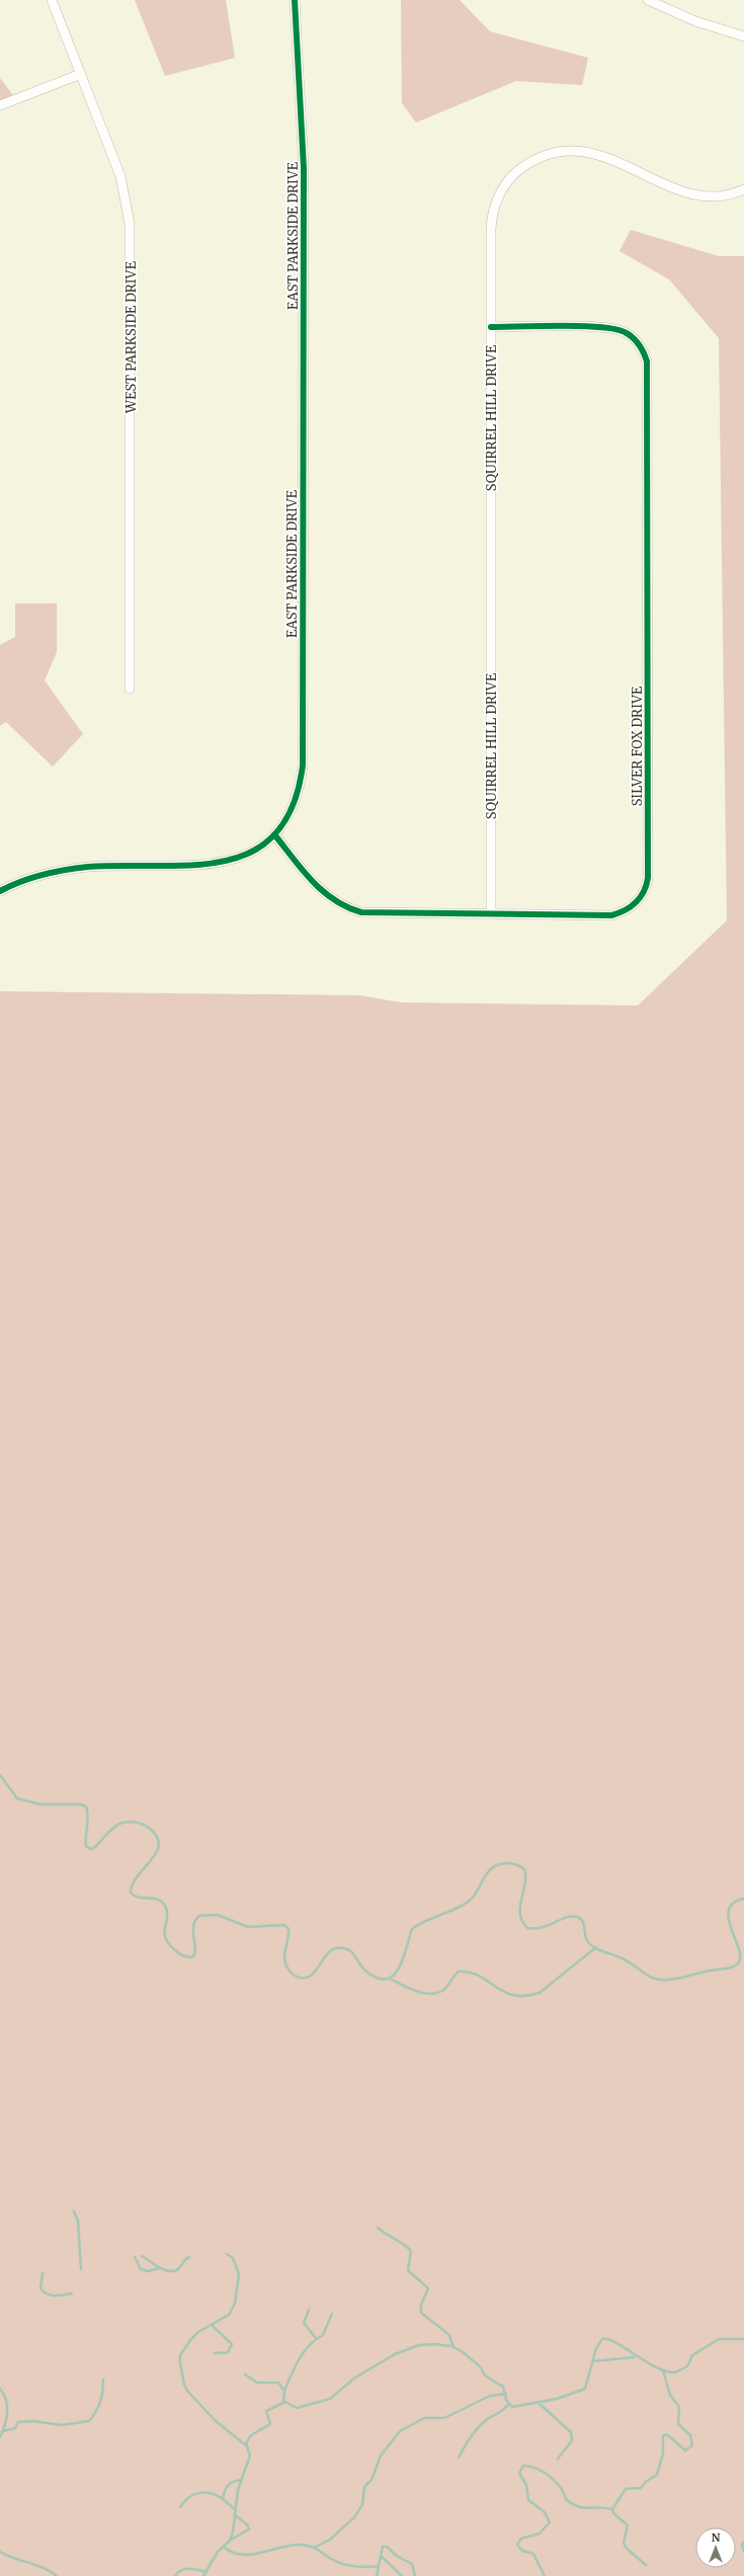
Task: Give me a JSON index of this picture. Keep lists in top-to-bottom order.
{
  "streets": {
    "street": [
      "EAST PARKSIDE DRIVE",
      "WEST PARKSIDE DRIVE",
      "SQUIRREL HILL DRIVE",
      "SILVER FOX DRIVE"
    ]
  },
  "crossings": [
    ["EAST PARKSIDE DRIVE", "SILVER FOX DRIVE"],
    ["SQUIRREL HILL DRIVE", "SILVER FOX DRIVE"]
  ],
  "north": "top"
}
